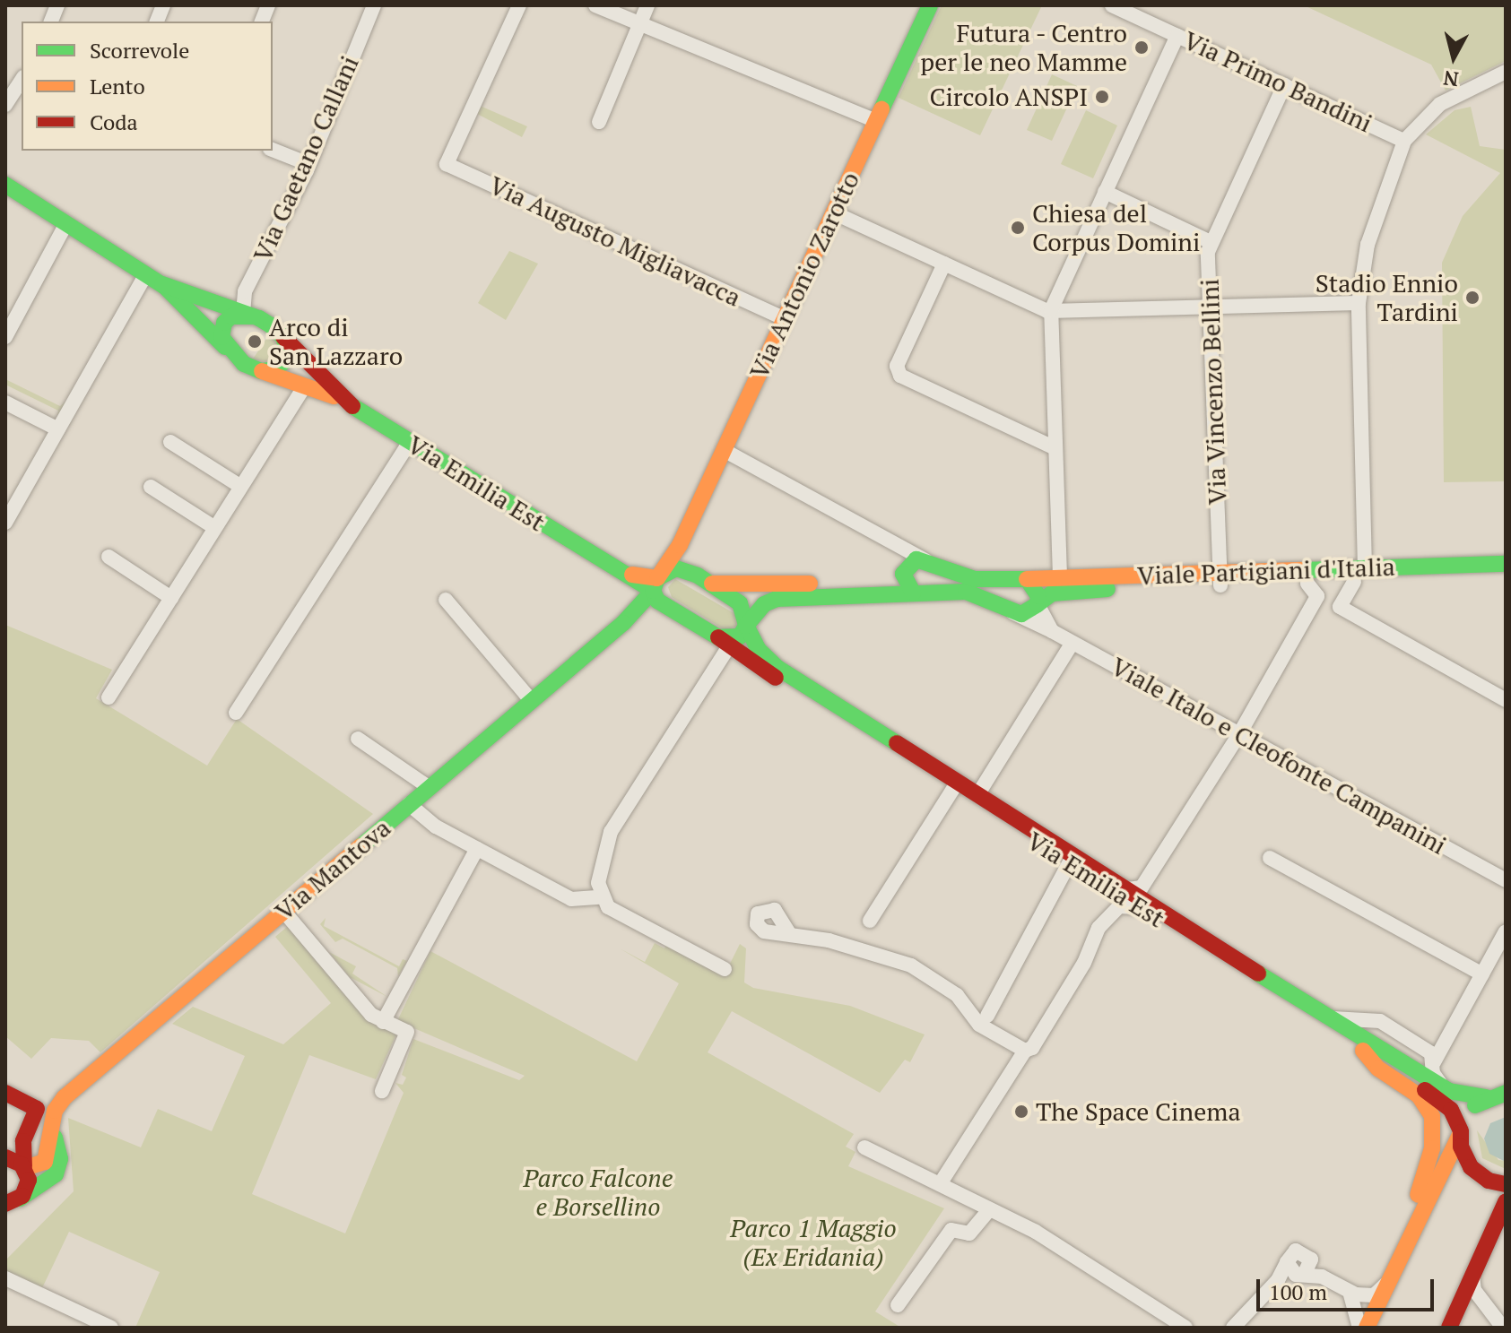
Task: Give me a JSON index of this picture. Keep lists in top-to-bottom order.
{
  "streets": {
    "main road": [
      "Via Antonio Zarotto",
      "Via Emilia Est",
      "Viale Partigiani d'Italia",
      "Via Mantova"
    ],
    "street": [
      "Via Primo Bandini",
      "Via Gaetano Callani",
      "Via Augusto Migliavacca",
      "Via Vincenzo Bellini",
      "Viale Italo e Cleofonte Campanini"
    ]
  },
  "crossings": [
    ["Via Primo Bandini", "Via Vincenzo Bellini"],
    ["Via Gaetano Callani", "Via Emilia Est"],
    ["Via Augusto Migliavacca", "Via Antonio Zarotto"],
    ["Via Antonio Zarotto", "Via Emilia Est"],
    ["Via Antonio Zarotto", "Via Mantova"],
    ["Via Vincenzo Bellini", "Viale Partigiani d'Italia"],
    ["Via Emilia Est", "Via Mantova"],
    ["Viale Partigiani d'Italia", "Viale Italo e Cleofonte Campanini"]
  ],
  "parks": ["Parco Falcone e Borsellino", "Parco 1 Maggio (Ex Eridania)"],
  "places": [
    "Futura - Centro per le neo Mamme",
    "Circolo ANSPI",
    "Chiesa del Corpus Domini",
    "Stadio Ennio Tardini",
    "Arco di San Lazzaro",
    "The Space Cinema"
  ],
  "legend": ["Scorrevole", "Lento", "Coda"],
  "scale_bar": "100 m",
  "north": "bottom"
}
